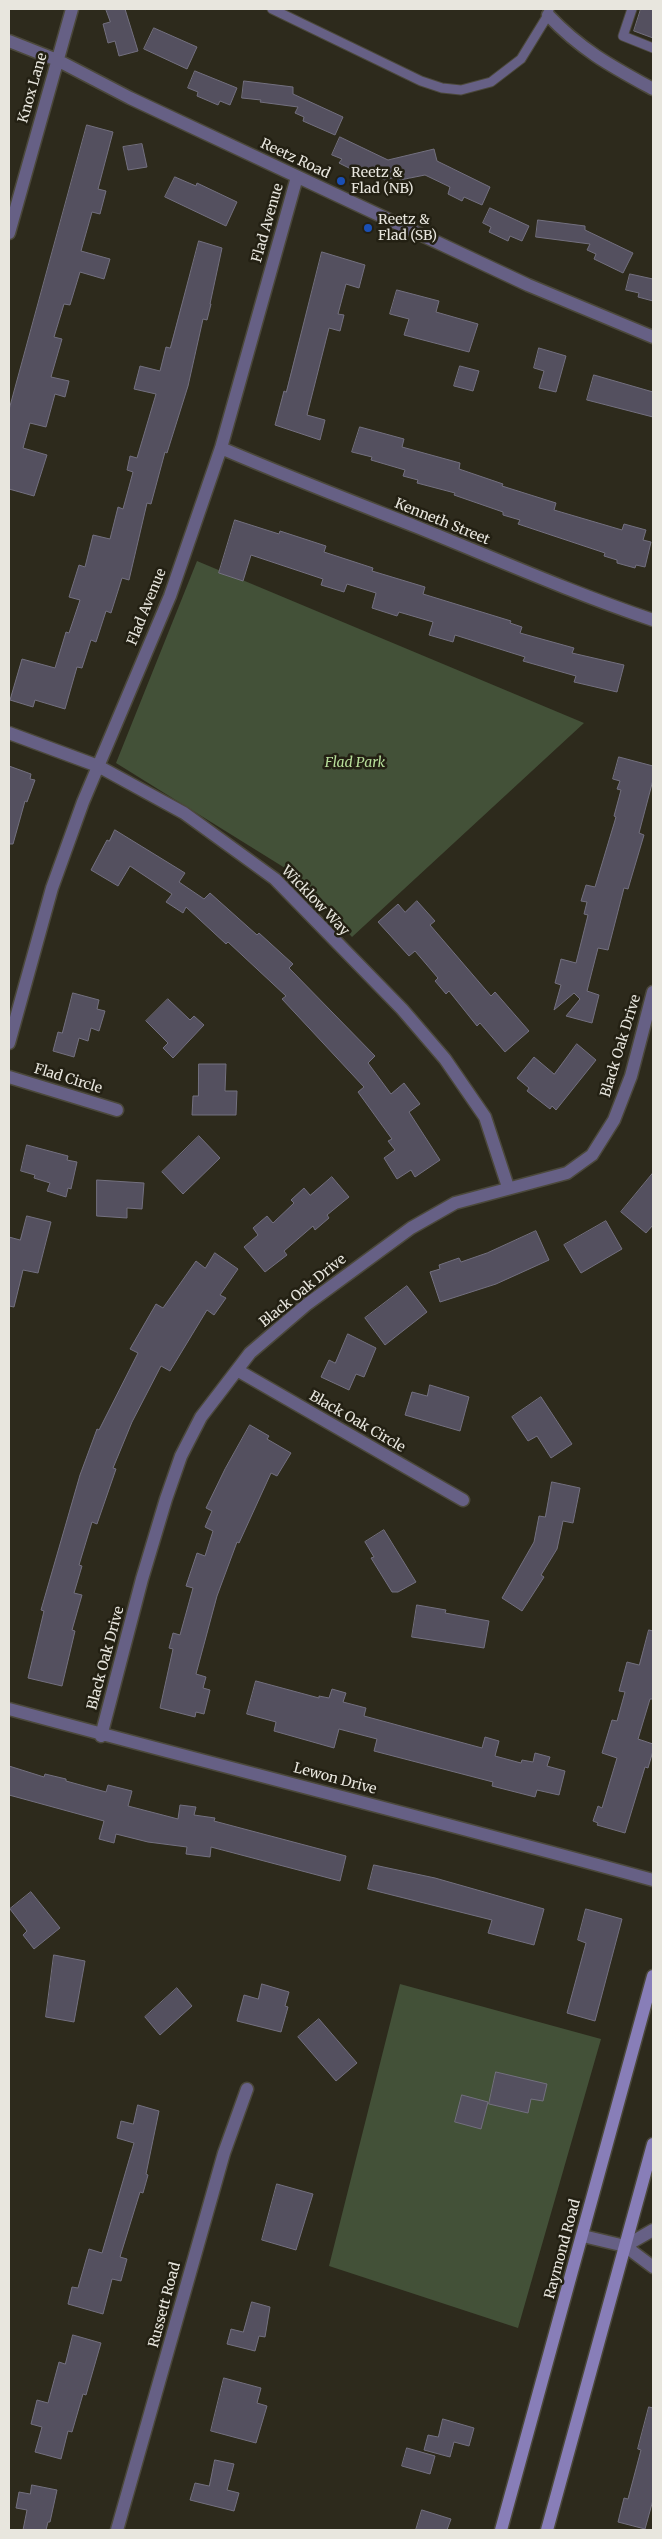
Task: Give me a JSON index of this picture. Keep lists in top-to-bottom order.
{
  "streets": {
    "main road": ["Raymond Road"],
    "street": [
      "Knox Lane",
      "Reetz Road",
      "Flad Avenue",
      "Kenneth Street",
      "Wicklow Way",
      "Black Oak Drive",
      "Flad Circle",
      "Black Oak Circle",
      "Lewon Drive",
      "Russett Road"
    ]
  },
  "crossings": [
    ["Knox Lane", "Reetz Road"],
    ["Reetz Road", "Flad Avenue"],
    ["Flad Avenue", "Kenneth Street"],
    ["Flad Avenue", "Wicklow Way"],
    ["Wicklow Way", "Black Oak Drive"],
    ["Black Oak Drive", "Black Oak Circle"],
    ["Black Oak Drive", "Lewon Drive"]
  ],
  "parks": ["Flad Park"],
  "places": ["Reetz & Flad (NB)", "Reetz & Flad (SB)"]
}
